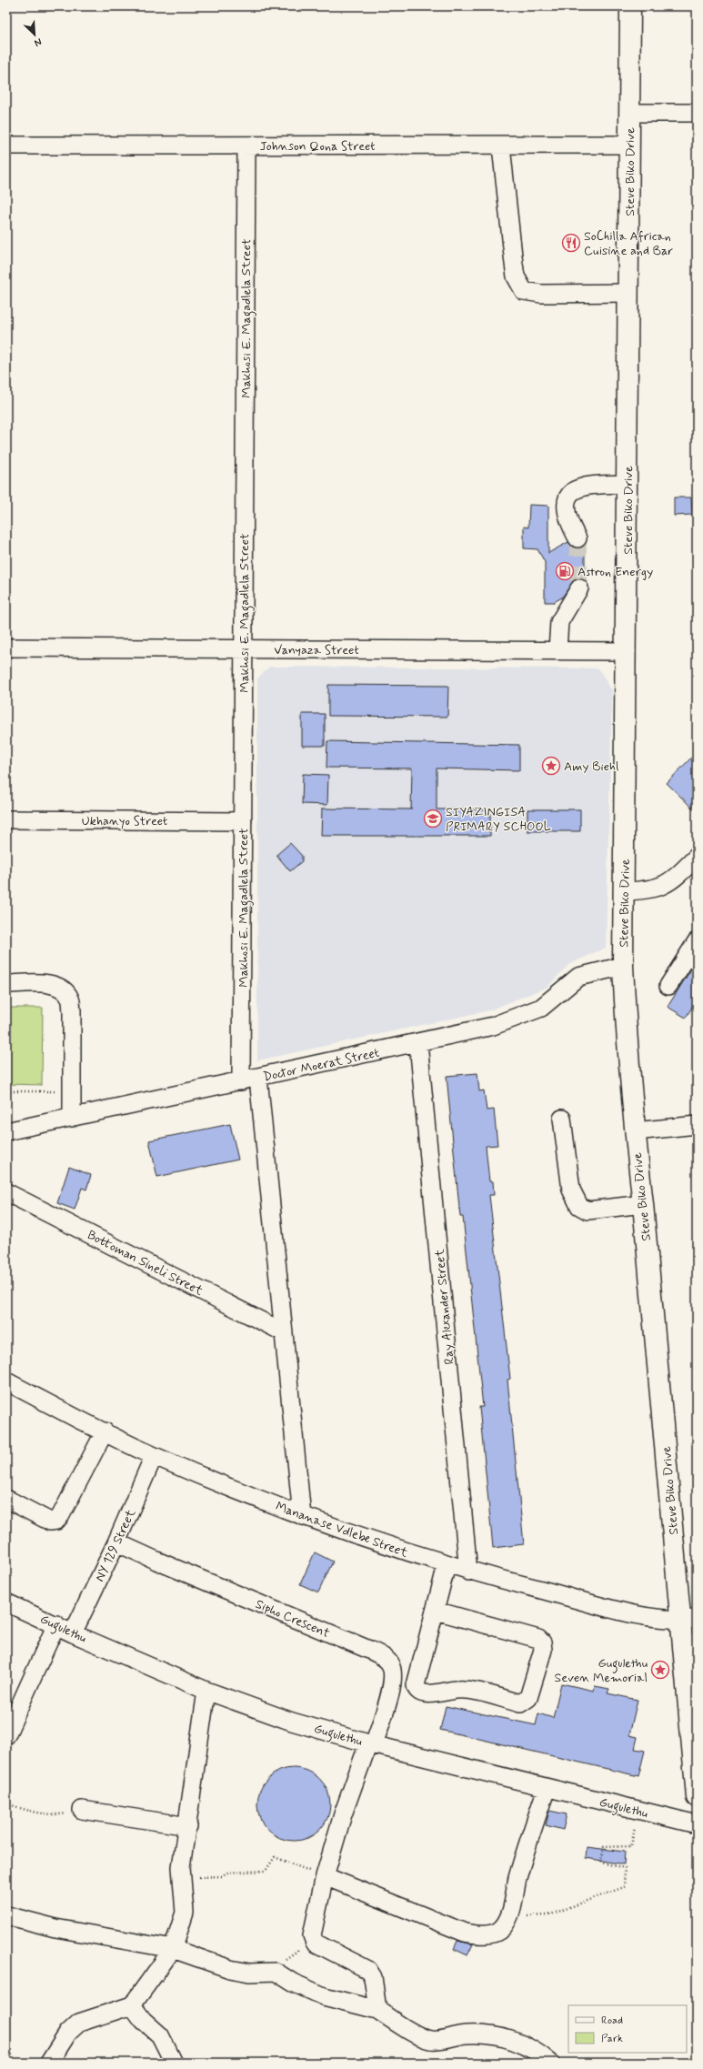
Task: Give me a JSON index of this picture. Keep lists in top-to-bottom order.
{
  "streets": {
    "main road": ["Steve Biko Drive"],
    "street": [
      "Johnson Qona Street",
      "Makhosi E. Magadlela Street",
      "Vanyaza Street",
      "Ukhanyo Street",
      "Doctor Moerat Street",
      "Bottoman Sineli Street",
      "Ray Alexander Street",
      "Mananase Vdlebe Street",
      "NY 129 Street",
      "Sipho Crescent",
      "Gugulethu"
    ]
  },
  "crossings": [
    ["Johnson Qona Street", "Steve Biko Drive"],
    ["Johnson Qona Street", "Makhosi E. Magadlela Street"],
    ["Steve Biko Drive", "Vanyaza Street"],
    ["Steve Biko Drive", "Doctor Moerat Street"],
    ["Steve Biko Drive", "Mananase Vdlebe Street"],
    ["Makhosi E. Magadlela Street", "Vanyaza Street"],
    ["Makhosi E. Magadlela Street", "Ukhanyo Street"],
    ["Makhosi E. Magadlela Street", "Doctor Moerat Street"],
    ["Doctor Moerat Street", "Ray Alexander Street"],
    ["Ray Alexander Street", "Mananase Vdlebe Street"],
    ["Mananase Vdlebe Street", "NY 129 Street"],
    ["NY 129 Street", "Sipho Crescent"],
    ["NY 129 Street", "Gugulethu"],
    ["Sipho Crescent", "Gugulethu"]
  ],
  "places": {
    "restaurant": ["SoChilla African Cuisine and Bar"],
    "fuel station": ["Astron Energy"],
    "place": ["Amy Biehl", "Gugulethu Seven Memorial"],
    "school or university": ["SIYAZINGISA PRIMARY SCHOOL"]
  },
  "legend": ["Road", "Park"],
  "north": "bottom right"
}
